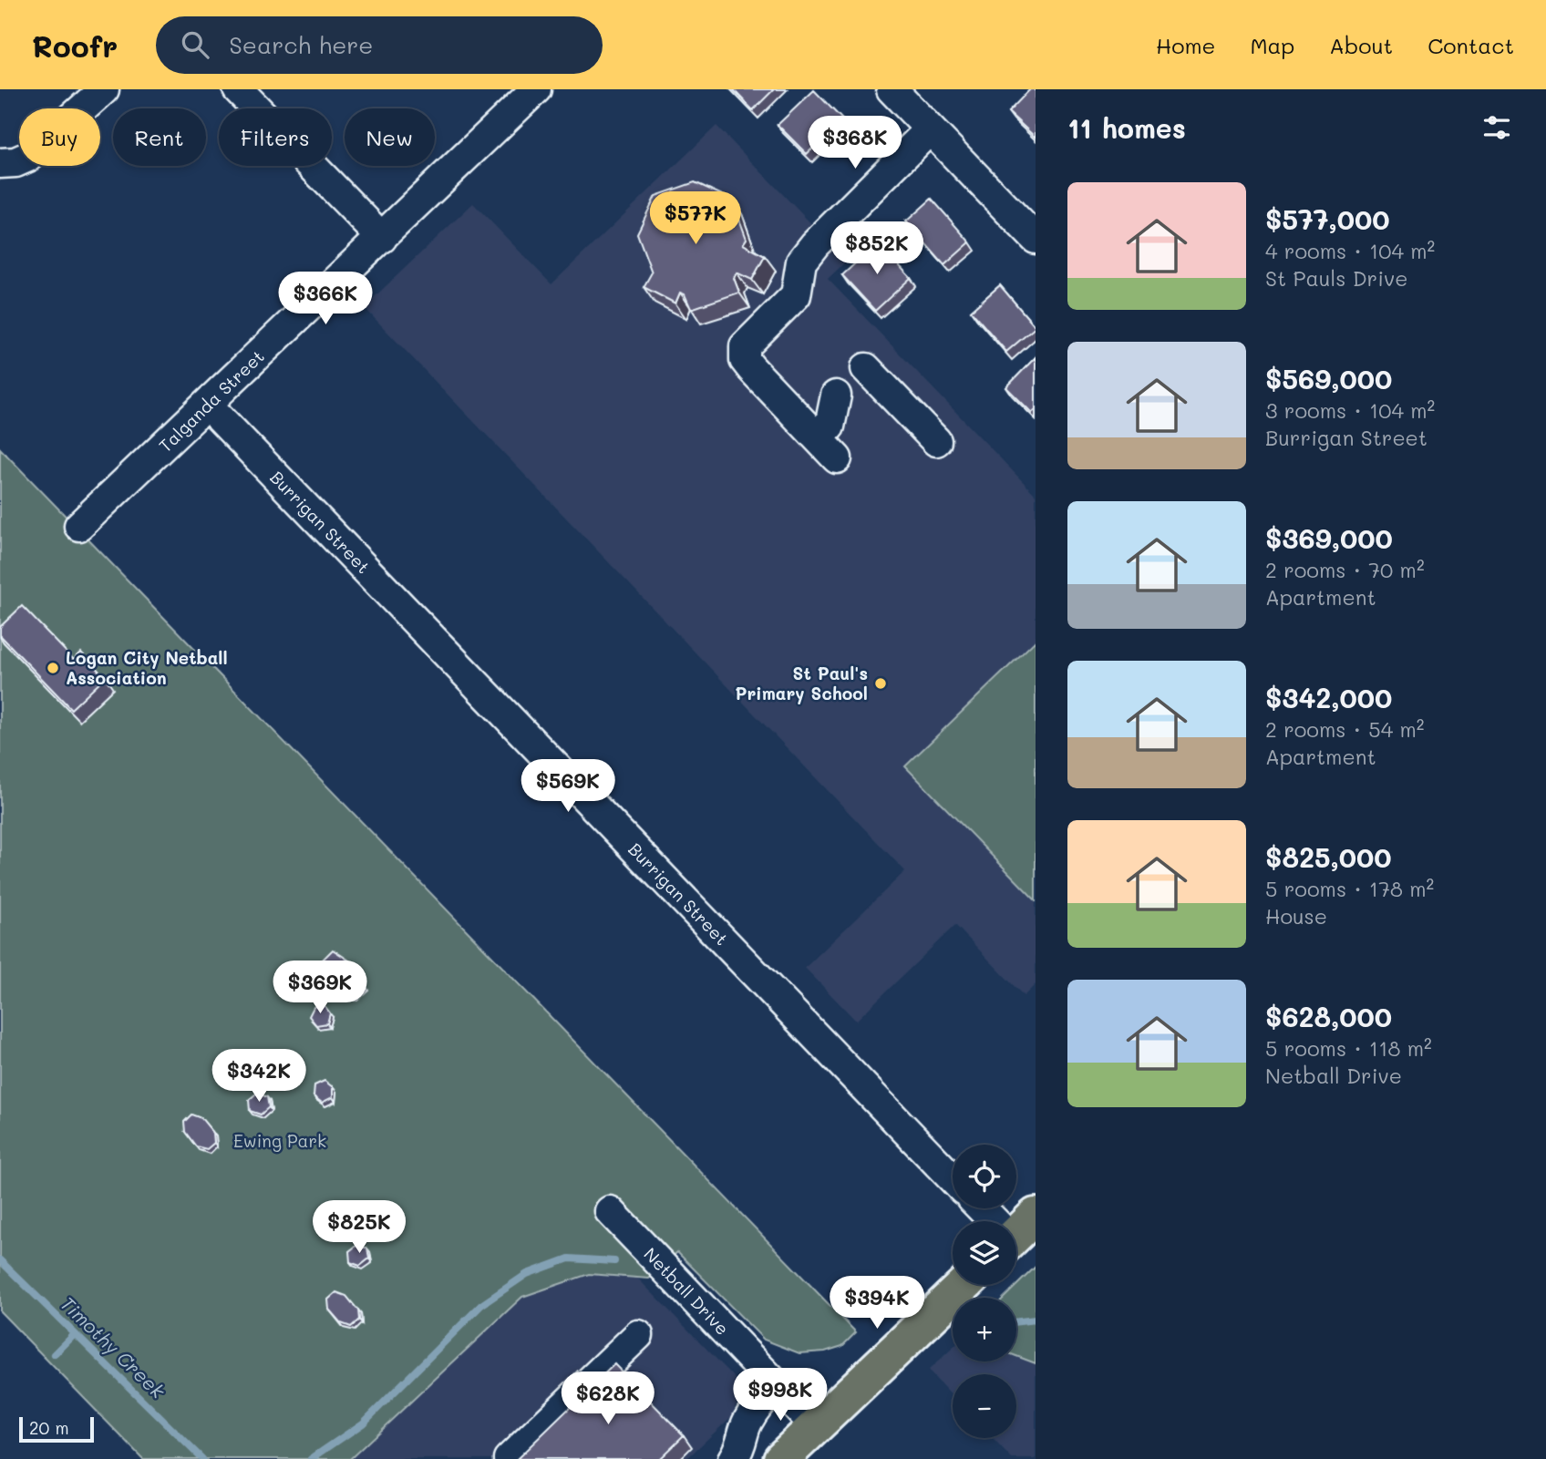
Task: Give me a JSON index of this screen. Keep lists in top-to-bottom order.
{
  "streets": {
    "street": ["Talganda Street", "Burrigan Street", "Netball Drive"]
  },
  "crossings": [
    ["Talganda Street", "Burrigan Street"]
  ],
  "water": ["Timothy Creek"],
  "parks": ["Ewing Park"],
  "places": ["Logan City Netball Association", "St Paul's Primary School"],
  "scale_bar": "20 m",
  "page": {
    "header": "Roofr",
    "search": "Search here",
    "nav": [
      "Home",
      "Map",
      "About",
      "Contact"
    ],
    "heading": "11 homes",
    "chip": [
      "Buy",
      "Rent",
      "Filters",
      "New"
    ],
    "price": [
      "$368K",
      "$577K",
      "$852K",
      "$366K",
      "$569K",
      "$369K",
      "$342K",
      "$825K",
      "$394K",
      "$998K",
      "$628K"
    ],
    "list": [
      {
        "name": "$577,000",
        "note": "4 rooms · 104 m² · St Pauls Drive"
      },
      {
        "name": "$569,000",
        "note": "3 rooms · 104 m² · Burrigan Street"
      },
      {
        "name": "$369,000",
        "note": "2 rooms · 70 m² · Apartment"
      },
      {
        "name": "$342,000",
        "note": "2 rooms · 54 m² · Apartment"
      },
      {
        "name": "$825,000",
        "note": "5 rooms · 178 m² · House"
      },
      {
        "name": "$628,000",
        "note": "5 rooms · 118 m² · Netball Drive"
      }
    ],
    "map_buttons": ["+", "−"],
    "scale": "20 m"
  }
}
